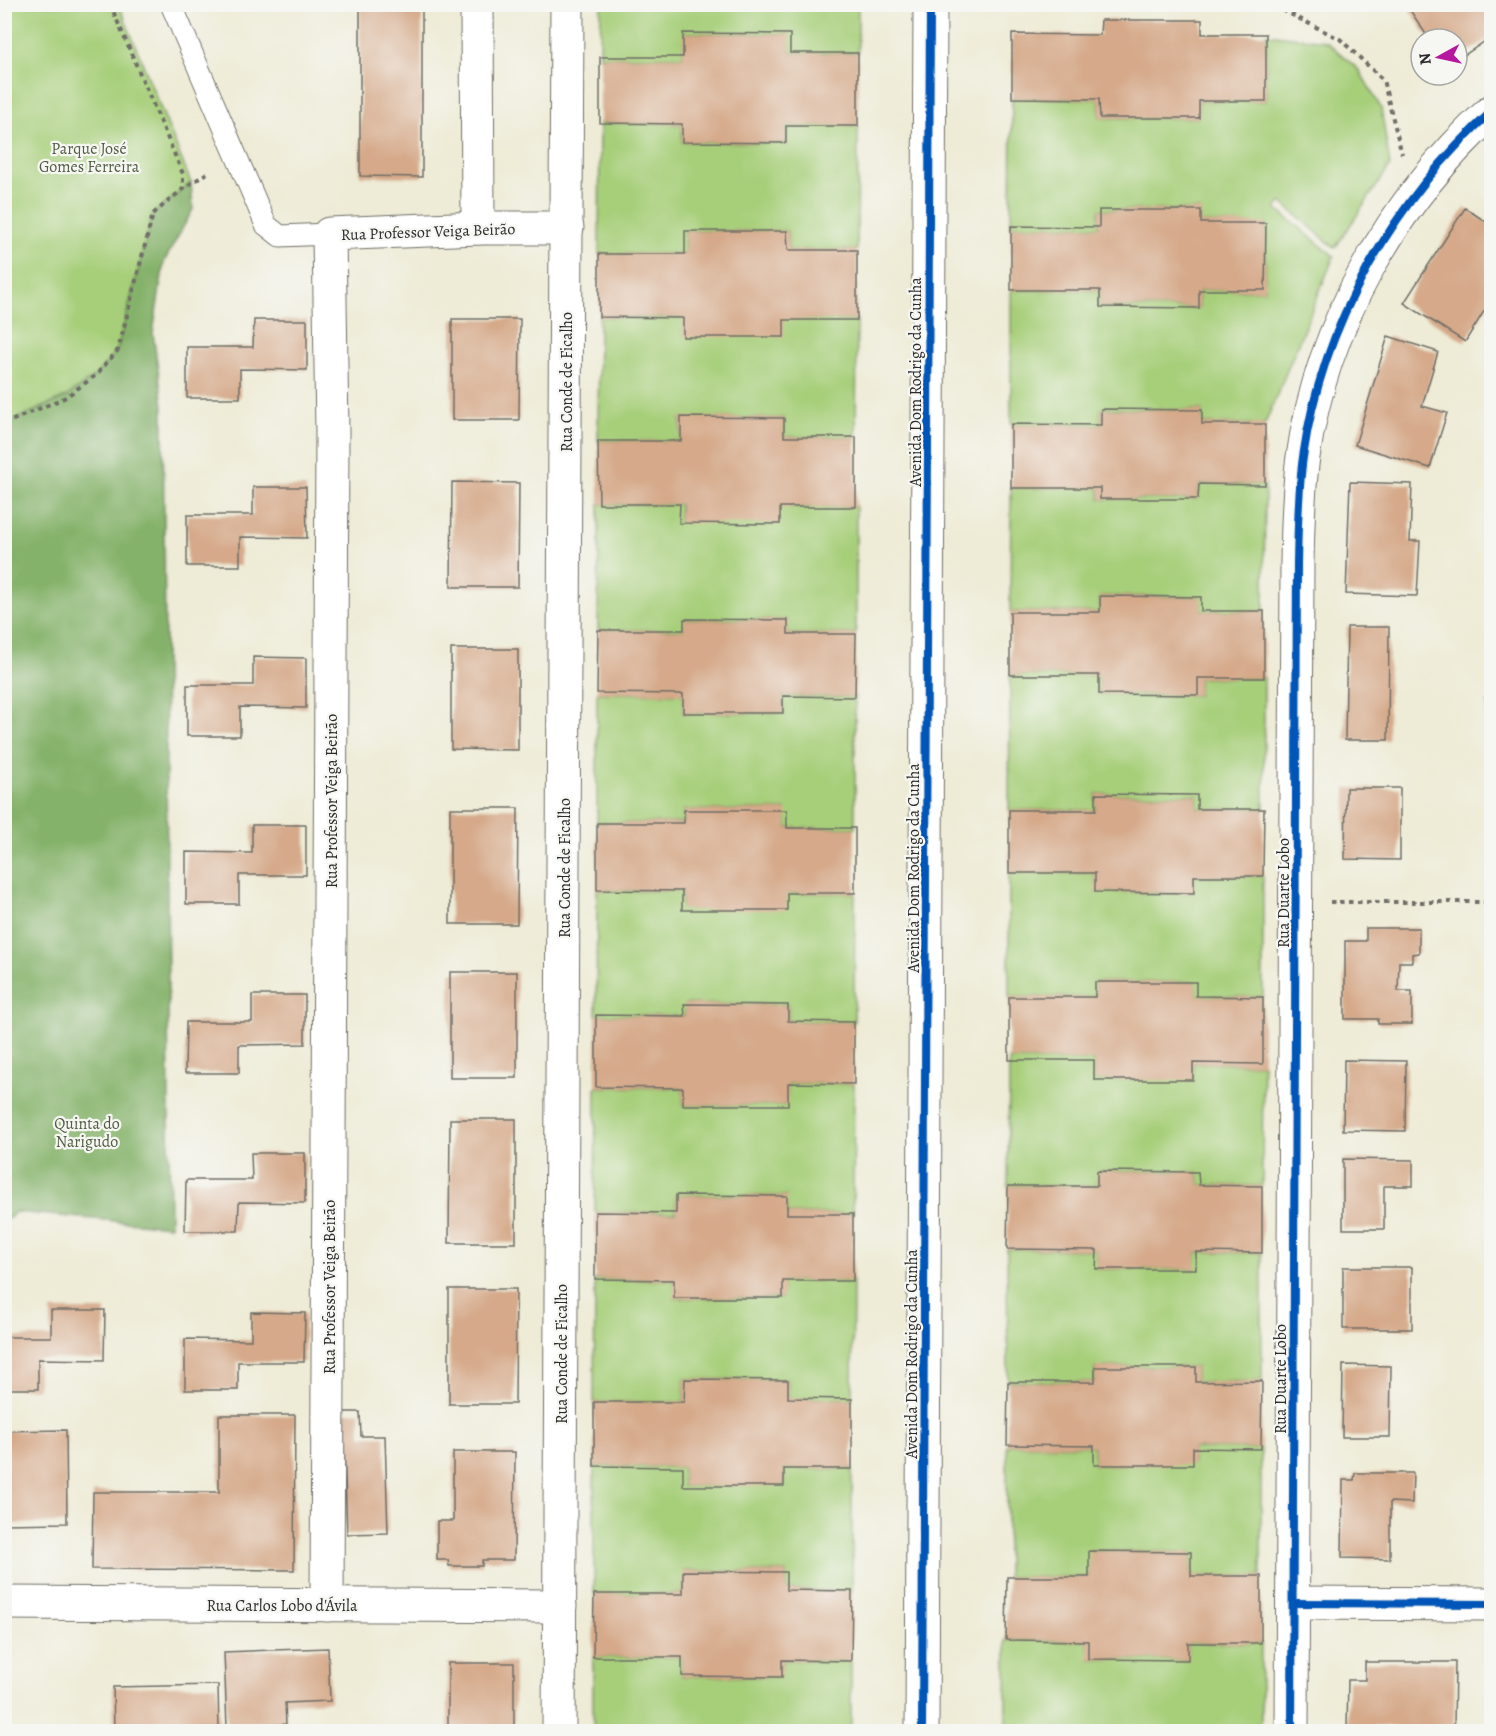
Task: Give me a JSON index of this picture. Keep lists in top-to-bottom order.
{
  "streets": {
    "street": [
      "Rua Professor Veiga Beirão",
      "Rua Conde de Ficalho",
      "Avenida Dom Rodrigo da Cunha",
      "Rua Duarte Lobo",
      "Rua Carlos Lobo d'Ávila"
    ]
  },
  "crossings": [
    ["Rua Professor Veiga Beirão", "Rua Conde de Ficalho"],
    ["Rua Professor Veiga Beirão", "Rua Carlos Lobo d'Ávila"],
    ["Rua Conde de Ficalho", "Rua Carlos Lobo d'Ávila"]
  ],
  "parks": ["Parque José Gomes Ferreira", "Quinta do Narigudo"],
  "north": "left"
}
